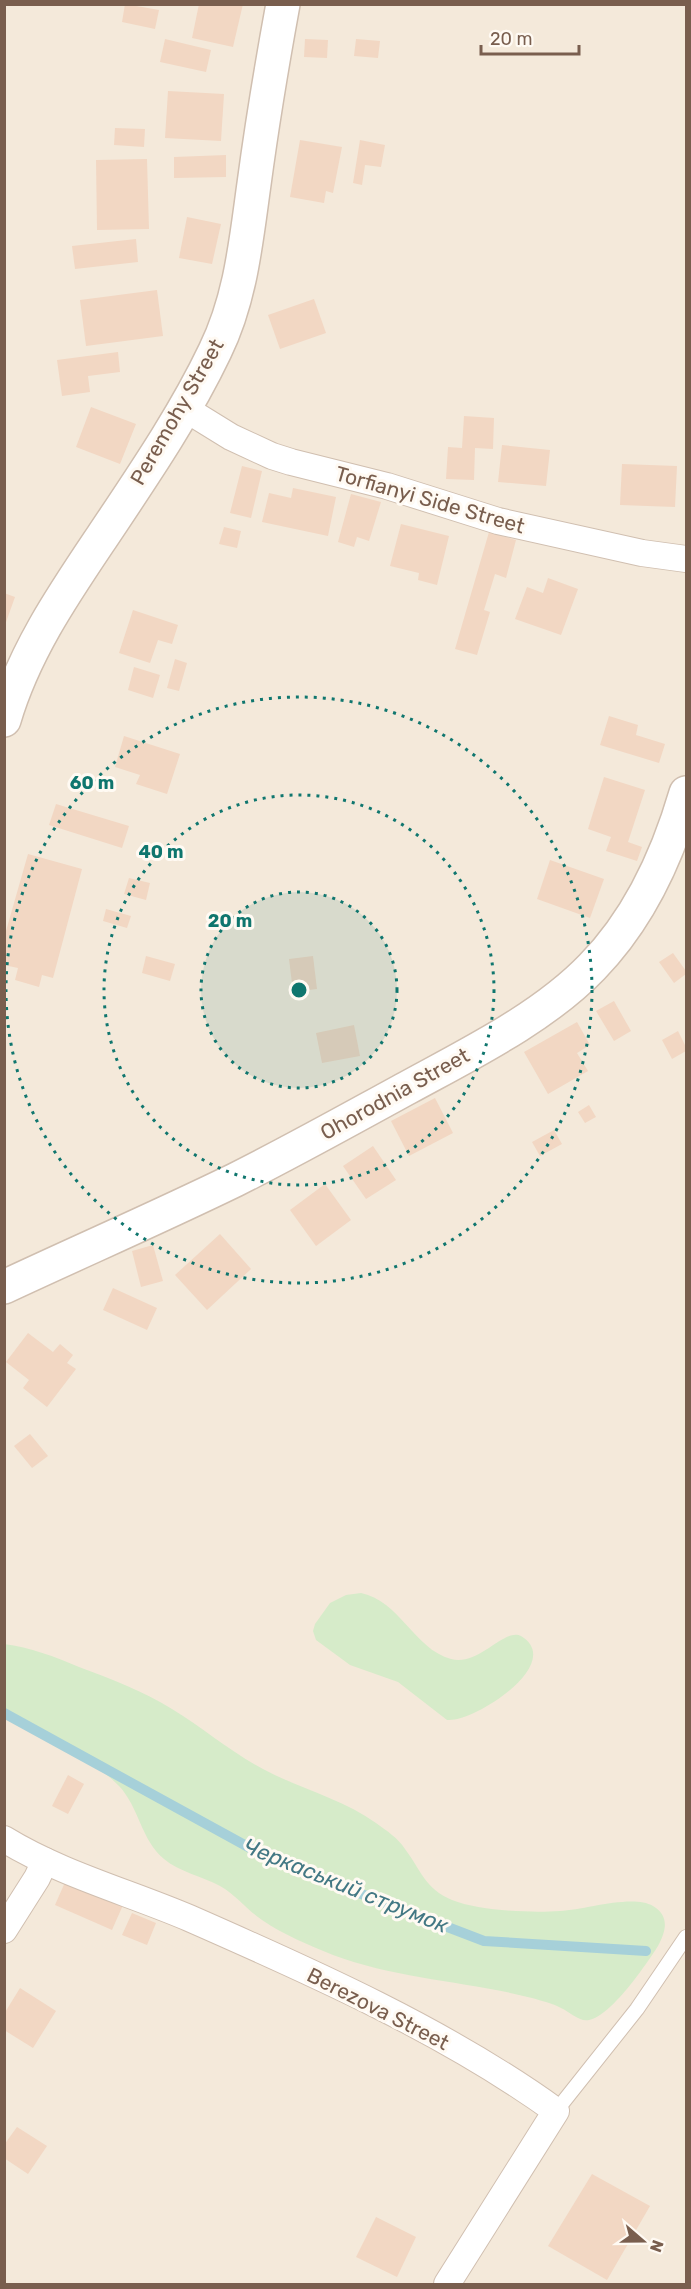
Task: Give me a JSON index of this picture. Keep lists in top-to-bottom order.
{
  "streets": {
    "street": [
      "Peremohy Street",
      "Torfianyi Side Street",
      "Ohorodnia Street",
      "Berezova Street"
    ]
  },
  "crossings": [
    ["Peremohy Street", "Torfianyi Side Street"]
  ],
  "water": ["Черкаський струмок"],
  "scale_bar": "20 m",
  "north": "right",
  "rings": ["60 m", "40 m", "20 m"]
}
